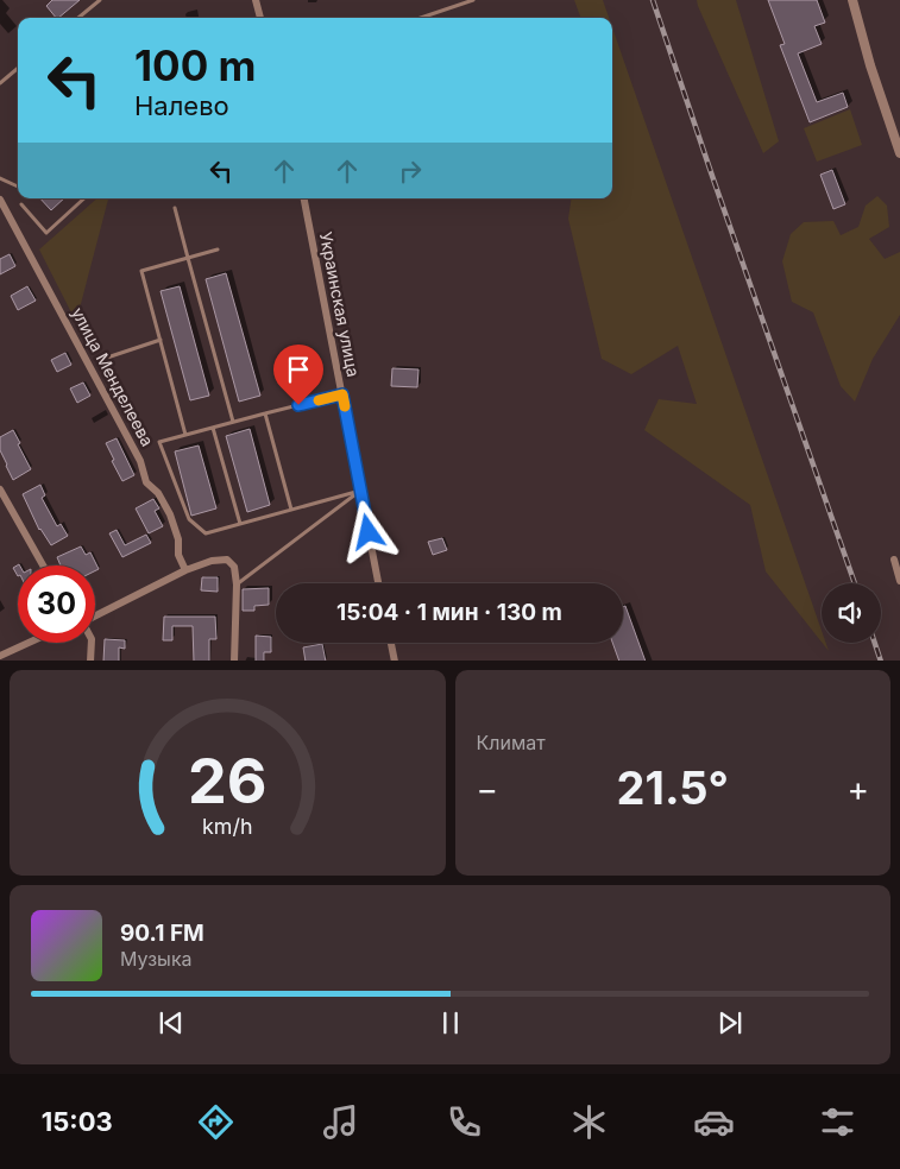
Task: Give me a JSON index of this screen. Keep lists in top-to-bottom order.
{
  "streets": {
    "street": ["Украинская улица", "улица Менделеева"]
  },
  "page": {
    "turn": ["100 m", "Налево"],
    "limit": "30",
    "trip": "15:04 · 1 мин · 130 m",
    "tile": "Климат",
    "heat": ["−", "21.5°", "+"],
    "song": ["90.1 FM", "Музыка"],
    "tabs": "15:03",
    "gauge": ["26", "km/h"]
  }
}
